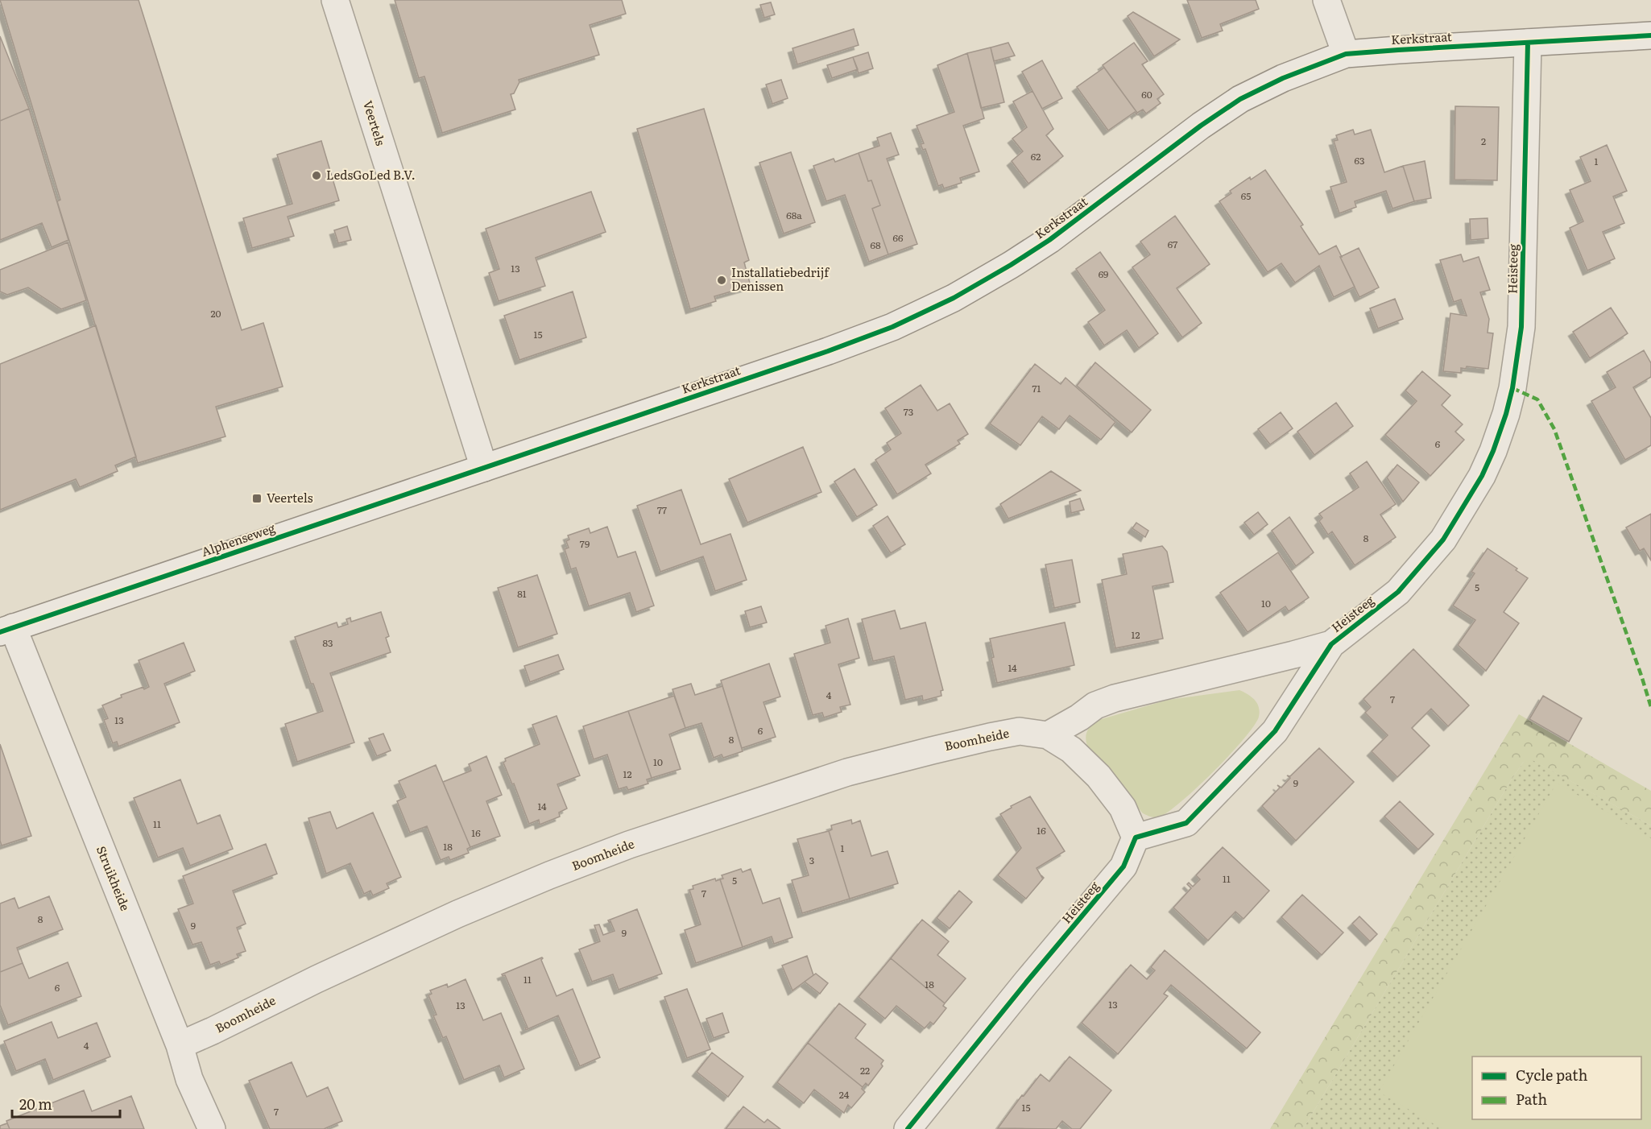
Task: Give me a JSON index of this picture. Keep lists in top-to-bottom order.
{
  "streets": {
    "street": [
      "Kerkstraat",
      "Veertels",
      "Heisteeg",
      "Alphenseweg",
      "Boomheide",
      "Struikheide"
    ]
  },
  "crossings": [
    ["Kerkstraat", "Veertels"],
    ["Kerkstraat", "Heisteeg"],
    ["Kerkstraat", "Alphenseweg"],
    ["Veertels", "Alphenseweg"],
    ["Heisteeg", "Boomheide"],
    ["Alphenseweg", "Struikheide"],
    ["Boomheide", "Struikheide"]
  ],
  "places": {
    "other": ["LedsGoLed B.V.", "Installatiebedrijf Denissen"],
    "transit": ["Veertels"]
  },
  "house_numbers": [
    "60",
    "2",
    "62",
    "63",
    "1",
    "65",
    "68a",
    "66",
    "67",
    "68",
    "13",
    "69",
    "20",
    "15",
    "71",
    "73",
    "6",
    "77",
    "8",
    "79",
    "5",
    "81",
    "10",
    "12",
    "83",
    "14",
    "4",
    "7",
    "13",
    "6",
    "8",
    "10",
    "12",
    "9",
    "14",
    "11",
    "16",
    "16",
    "18",
    "1",
    "3",
    "11",
    "5",
    "7",
    "8",
    "9",
    "9",
    "11",
    "18",
    "6",
    "13",
    "13",
    "4",
    "22",
    "24",
    "15",
    "7"
  ],
  "legend": ["Cycle path", "Path"],
  "scale_bar": "20 m"
}
